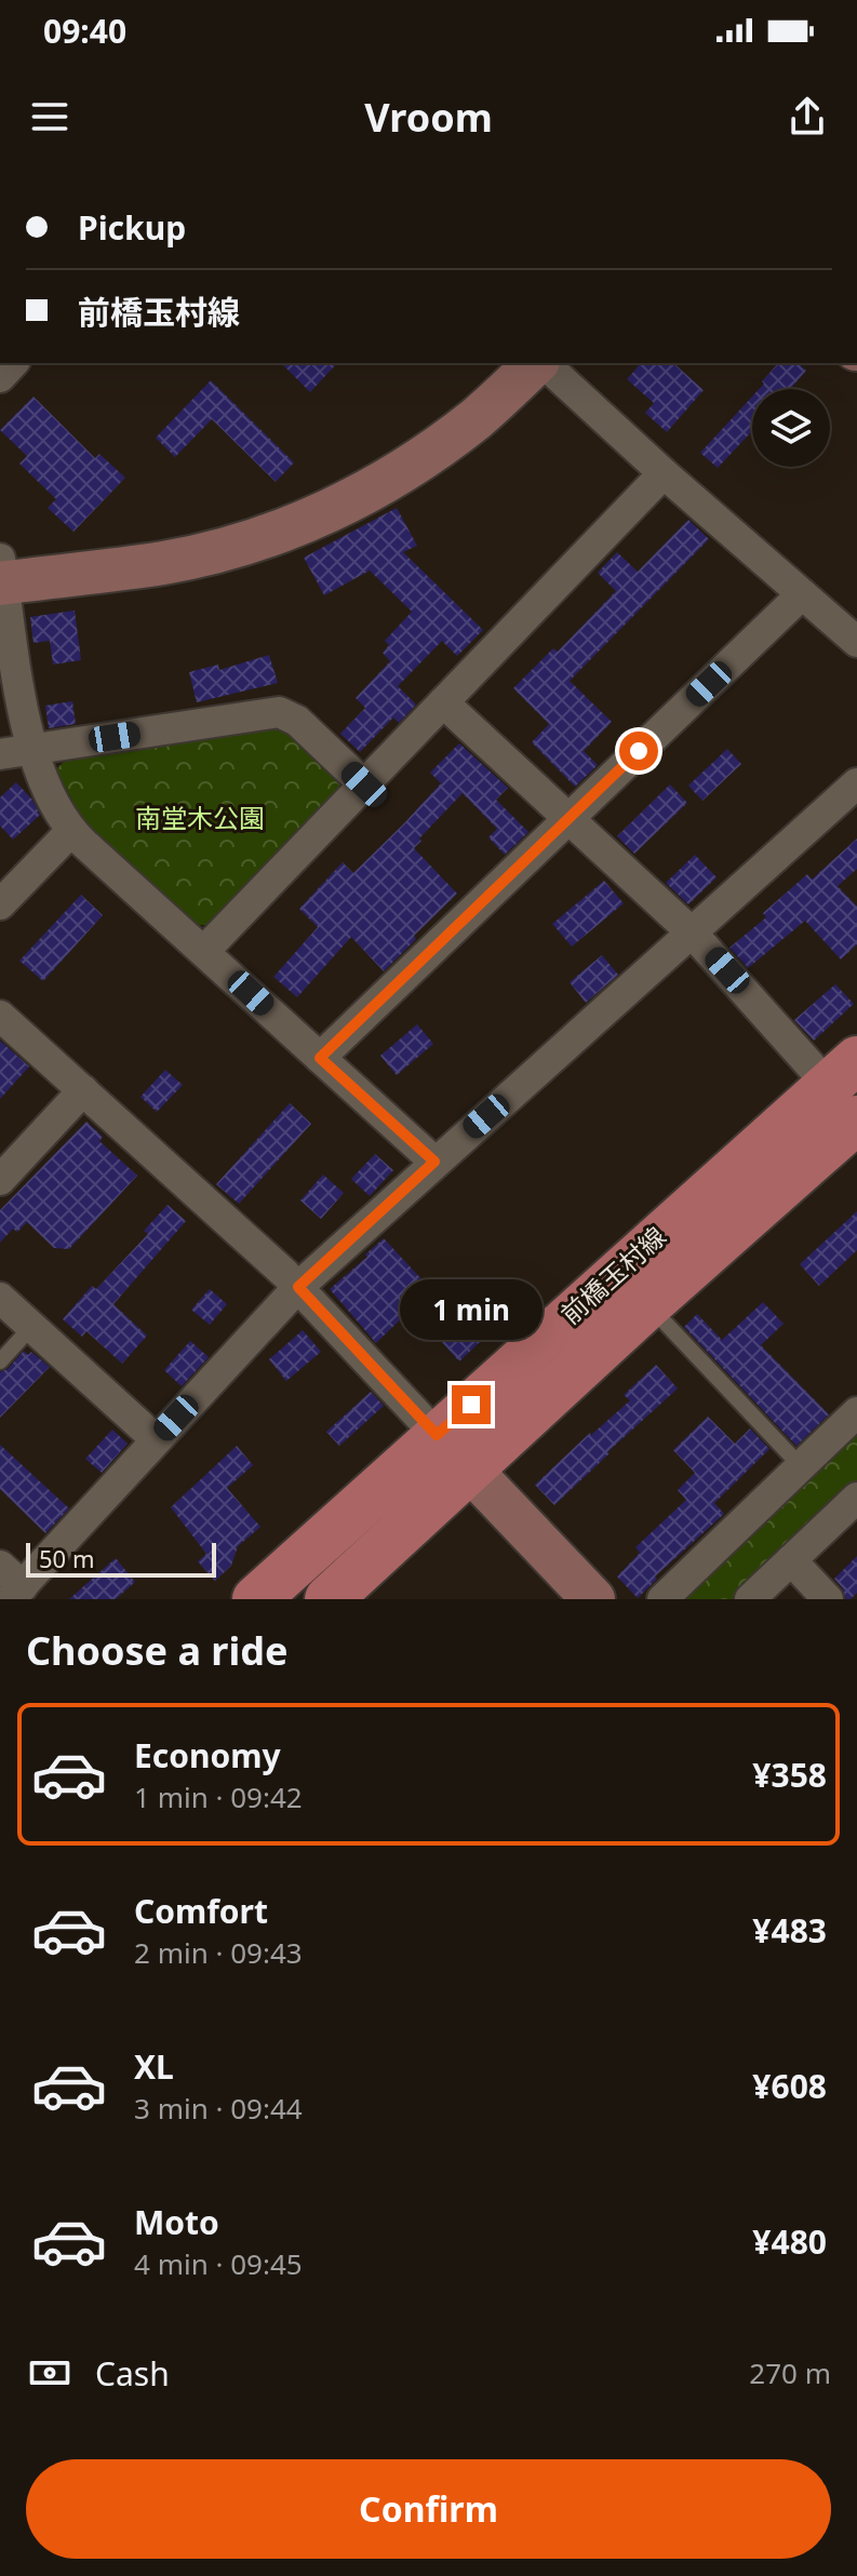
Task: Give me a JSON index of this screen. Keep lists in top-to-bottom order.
{
  "streets": {
    "main road": ["前橋玉村線"]
  },
  "parks": ["南堂木公園"],
  "scale_bar": "50 m",
  "page": {
    "status": "09:40",
    "header": "Vroom",
    "banner": ["Pickup", "前橋玉村線"],
    "bubble": "1 min",
    "scale": "50 m",
    "heading": "Choose a ride",
    "list": [
      {
        "name": "Economy",
        "note": "1 min · 09:42",
        "value": "¥358"
      },
      {
        "name": "Comfort",
        "note": "2 min · 09:43",
        "value": "¥483"
      },
      {
        "name": "XL",
        "note": "3 min · 09:44",
        "value": "¥608"
      },
      {
        "name": "Moto",
        "note": "4 min · 09:45",
        "value": "¥480"
      }
    ],
    "pay": ["Cash", "270 m"],
    "buttons": "Confirm"
  }
}
